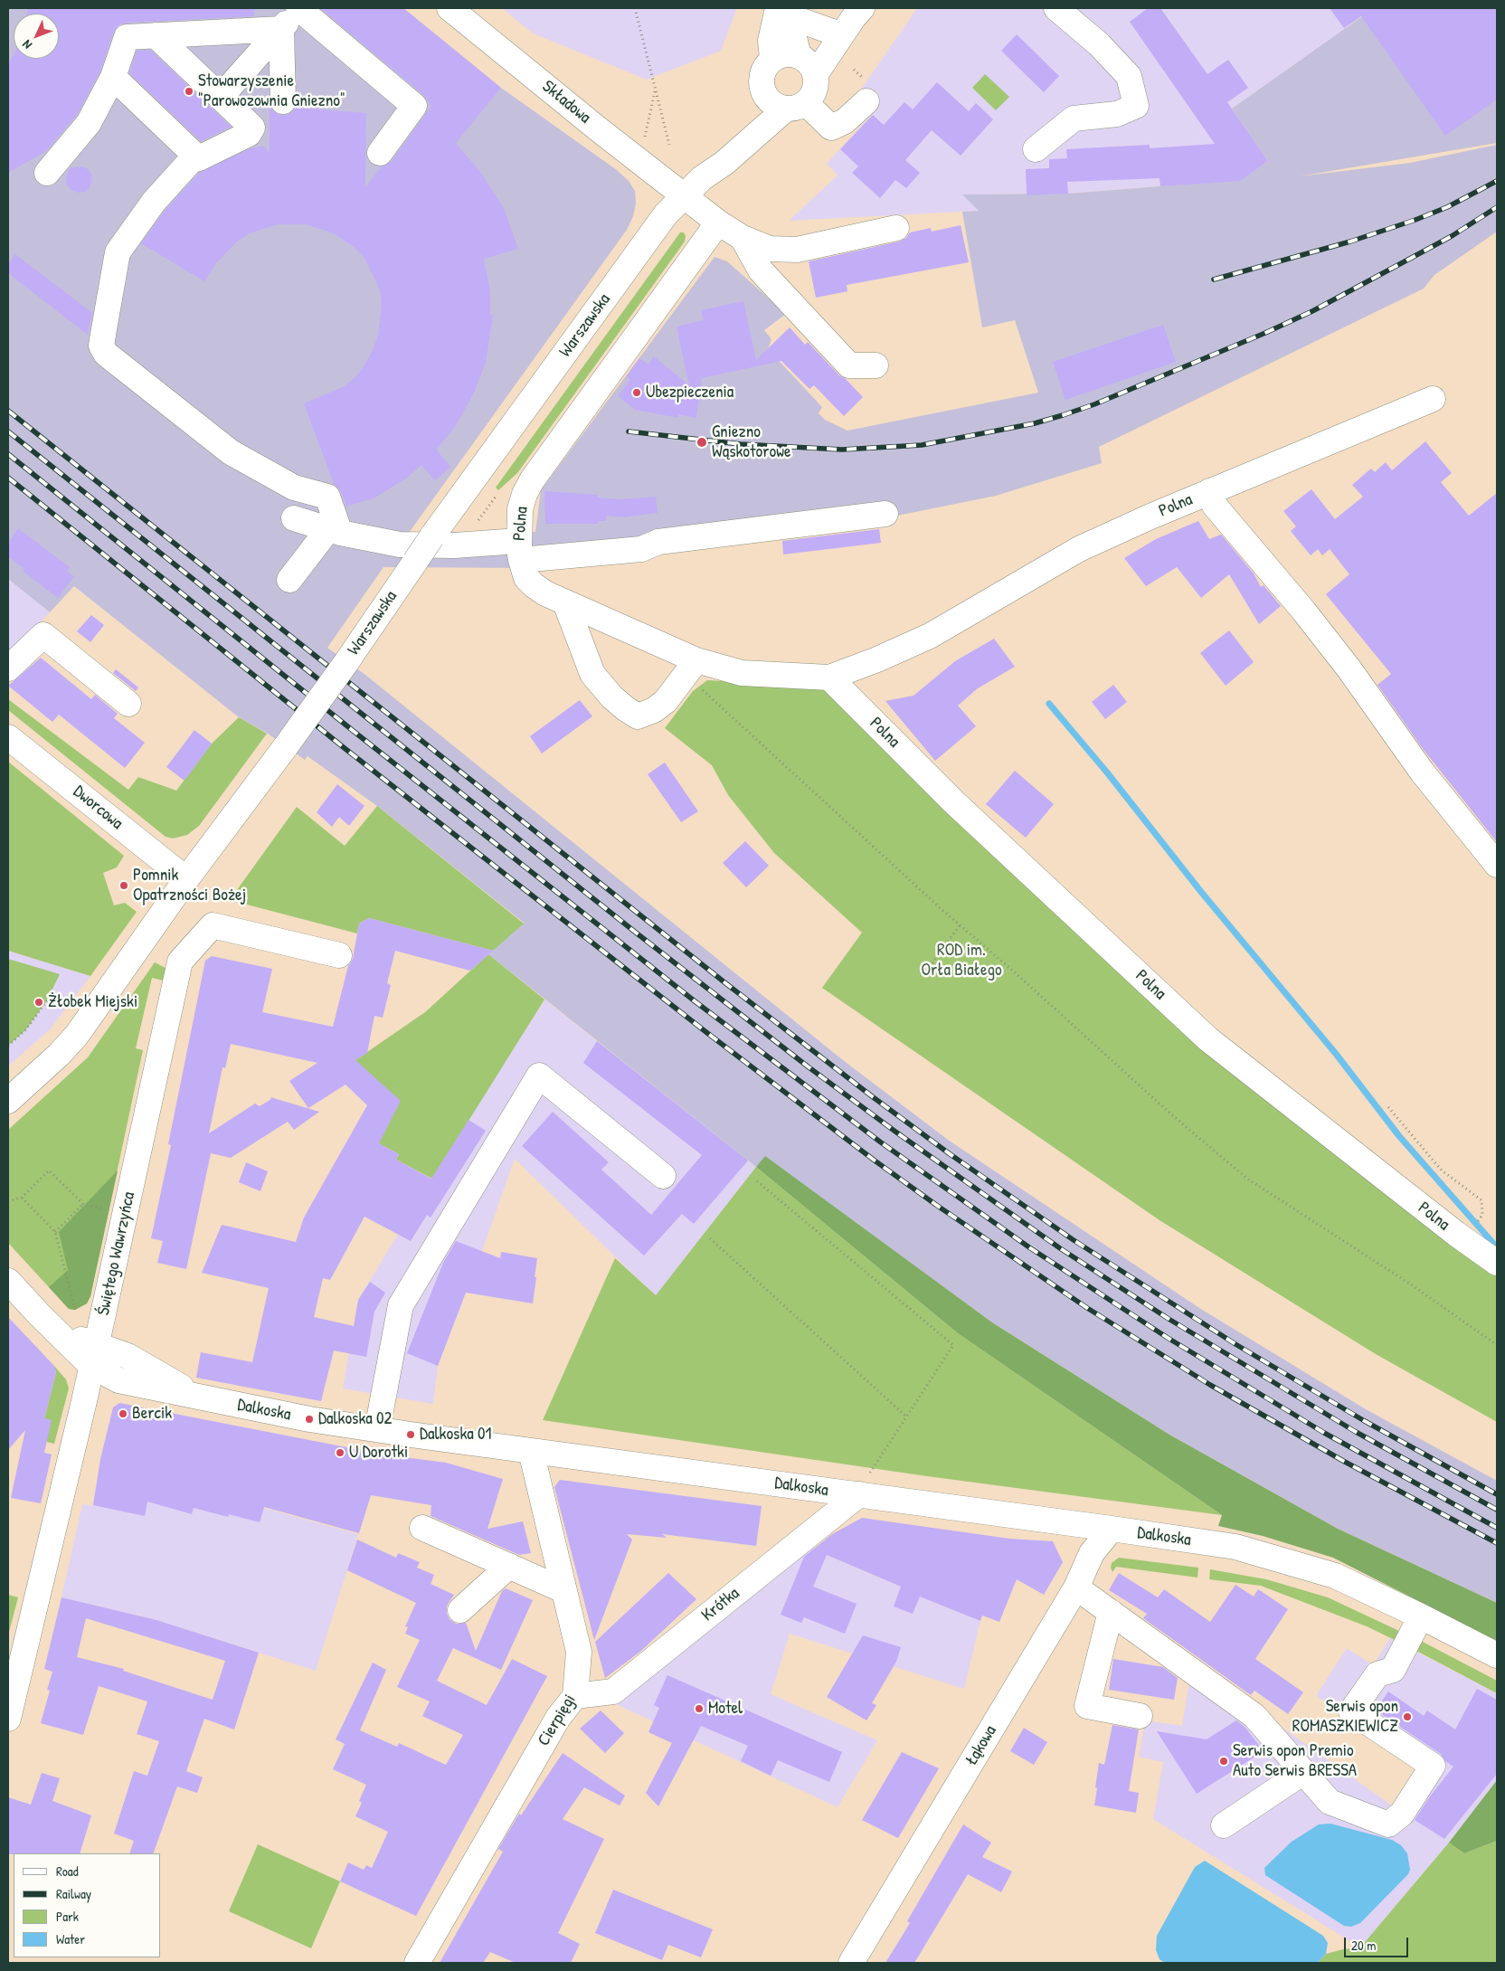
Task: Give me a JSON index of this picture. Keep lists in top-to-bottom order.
{
  "streets": {
    "street": [
      "Składowa",
      "Warszawska",
      "Polna",
      "Dworcowa",
      "Świętego Wawrzyńca",
      "Dalkoska",
      "Krótka",
      "Cierpięgi",
      "Łąkowa"
    ]
  },
  "crossings": [
    ["Składowa", "Warszawska"],
    ["Warszawska", "Dworcowa"],
    ["Świętego Wawrzyńca", "Dalkoska"],
    ["Dalkoska", "Krótka"],
    ["Dalkoska", "Cierpięgi"],
    ["Dalkoska", "Łąkowa"],
    ["Krótka", "Cierpięgi"]
  ],
  "parks": ["ROD im. Orła Białego"],
  "places": [
    "Stowarzyszenie \"Parowozownia Gniezno\"",
    "Ubezpieczenia",
    "Gniezno Wąskotorowe",
    "Pomnik Opatrzności Bożej",
    "Żłobek Miejski",
    "Bercik",
    "Dalkoska 02",
    "Dalkoska 01",
    "U Dorotki",
    "Motel",
    "Serwis opon ROMASZKIEWICZ",
    "Serwis opon Premio Auto Serwis BRESSA"
  ],
  "legend": [
    "Road",
    "Railway",
    "Park",
    "Water"
  ],
  "scale_bar": "20 m",
  "north": "bottom left"
}
